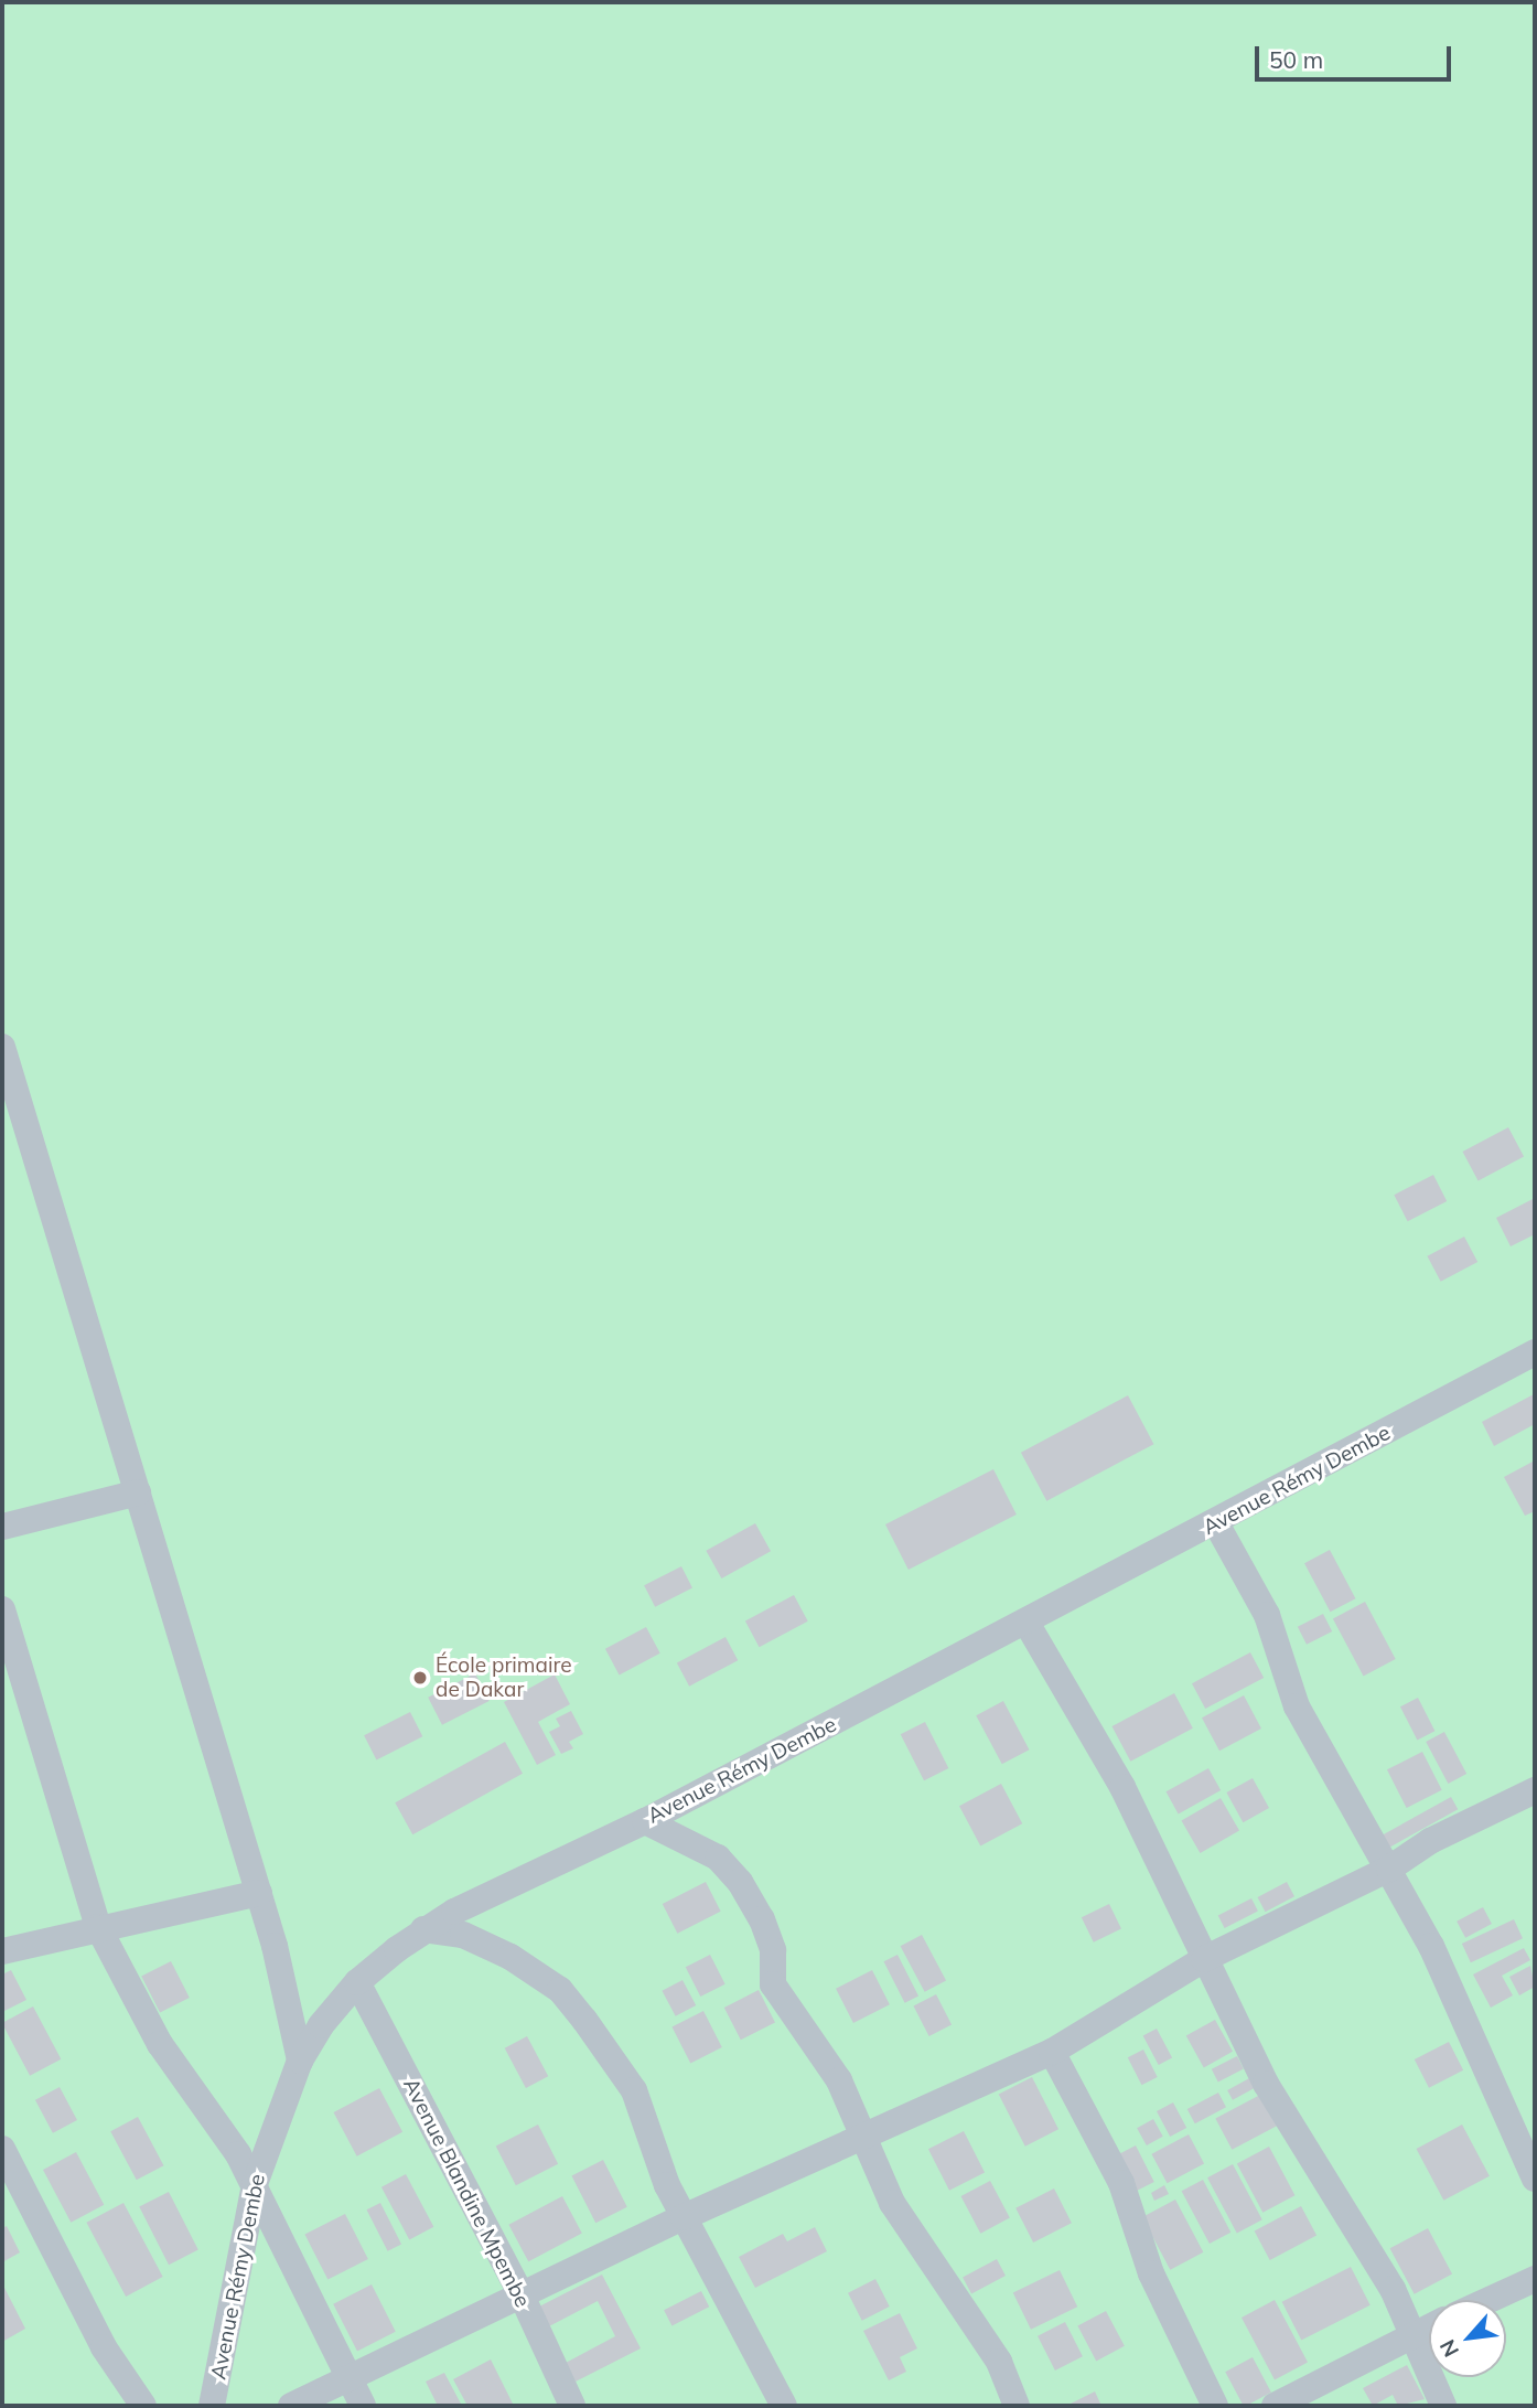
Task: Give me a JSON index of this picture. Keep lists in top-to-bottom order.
{
  "streets": {
    "street": ["Avenue Rémy Dembe", "Avenue Blandine Mpembe"]
  },
  "crossings": [
    ["Avenue Rémy Dembe", "Avenue Blandine Mpembe"]
  ],
  "places": ["École primaire de Dakar"],
  "scale_bar": "50 m",
  "north": "bottom left"
}
